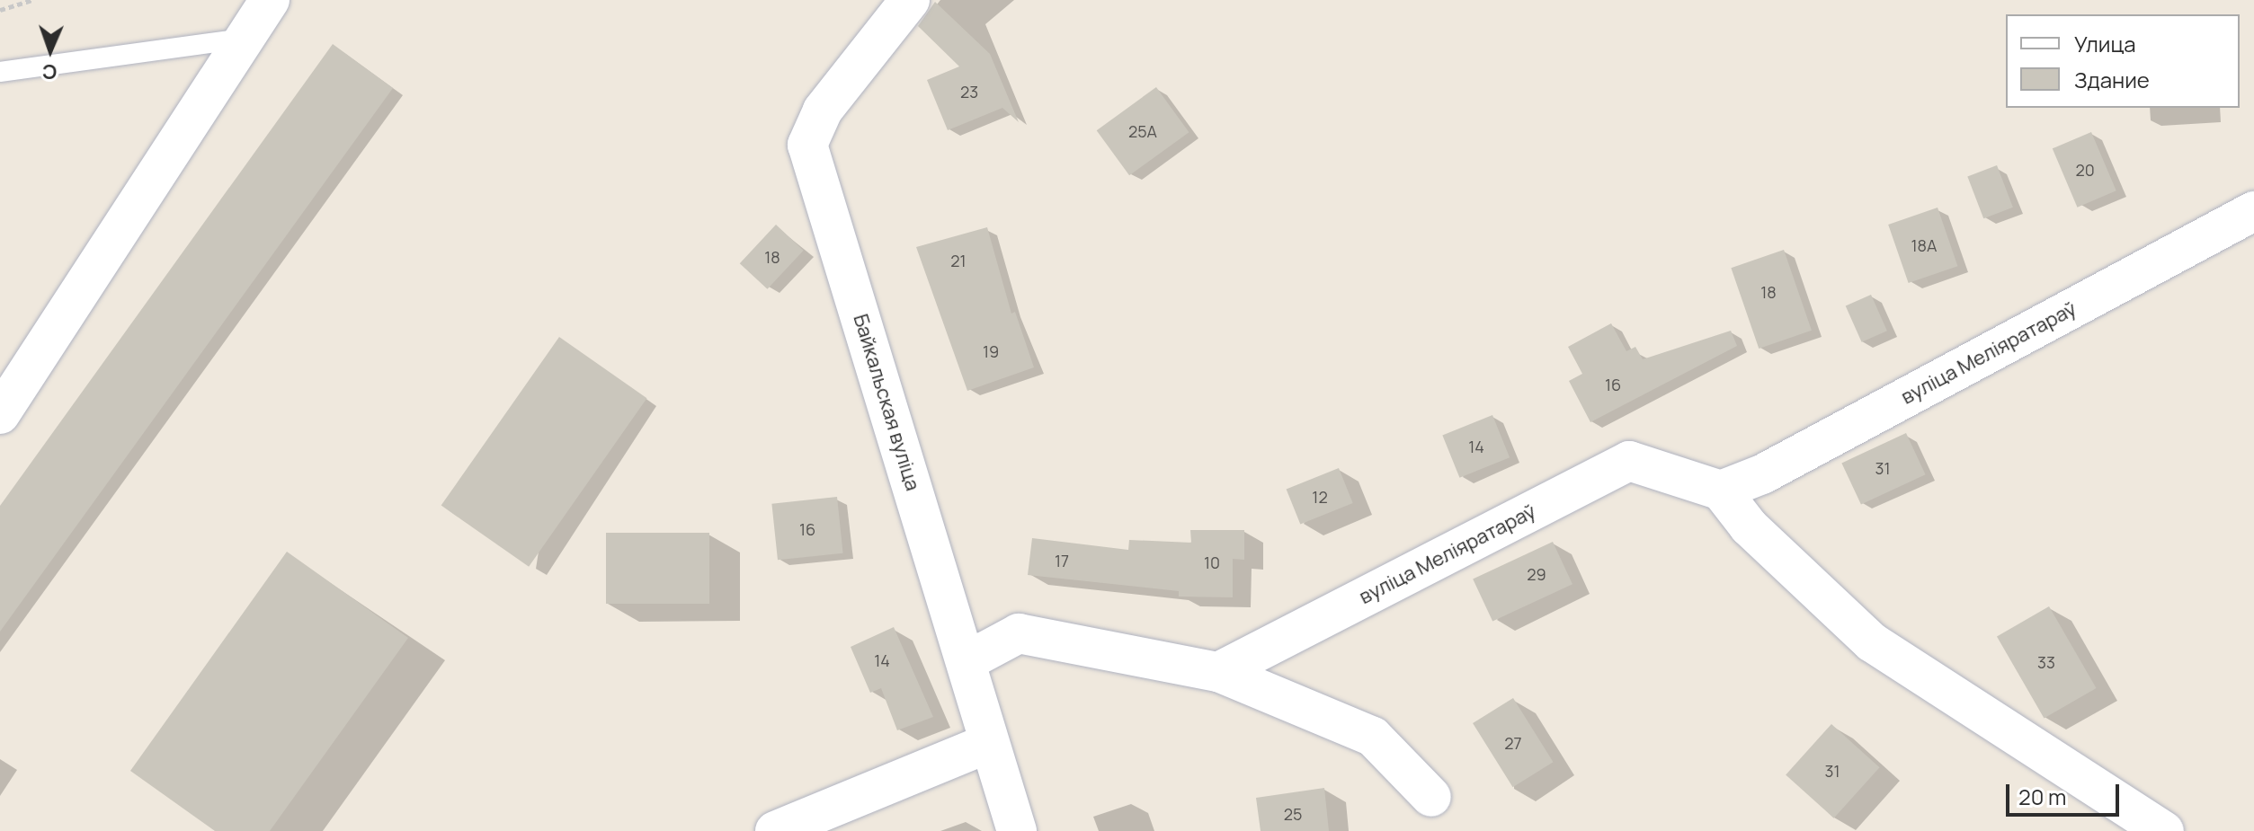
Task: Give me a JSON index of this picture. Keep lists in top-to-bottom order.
{
  "streets": {
    "street": ["вуліца Меліяратараў", "Байкальская вуліца"]
  },
  "house_numbers": [
    "23",
    "25А",
    "20",
    "18А",
    "18",
    "21",
    "18",
    "19",
    "16",
    "14",
    "31",
    "12",
    "16",
    "17",
    "10",
    "29",
    "14",
    "33",
    "27",
    "31",
    "25"
  ],
  "legend": ["Улица", "Здание"],
  "scale_bar": "20 m",
  "north": "bottom"
}
